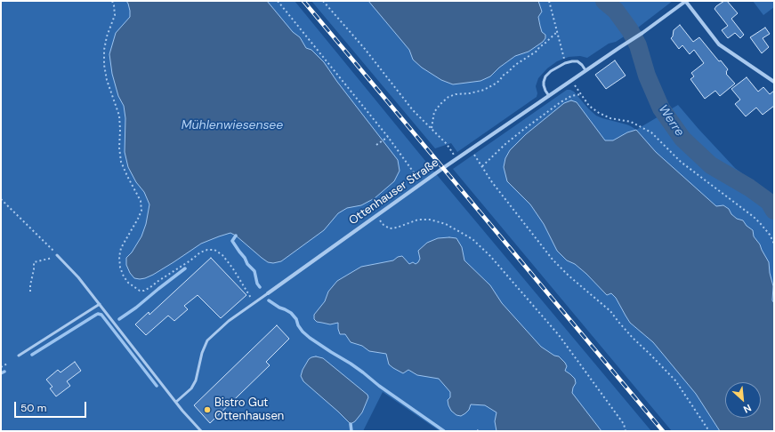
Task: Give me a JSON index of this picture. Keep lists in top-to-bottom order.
{
  "streets": {
    "street": ["Ottenhauser Straße"]
  },
  "water": ["Werre", "Mühlenwiesensee"],
  "places": ["Bistro Gut Ottenhausen"],
  "scale_bar": "50 m",
  "north": "bottom right"
}
